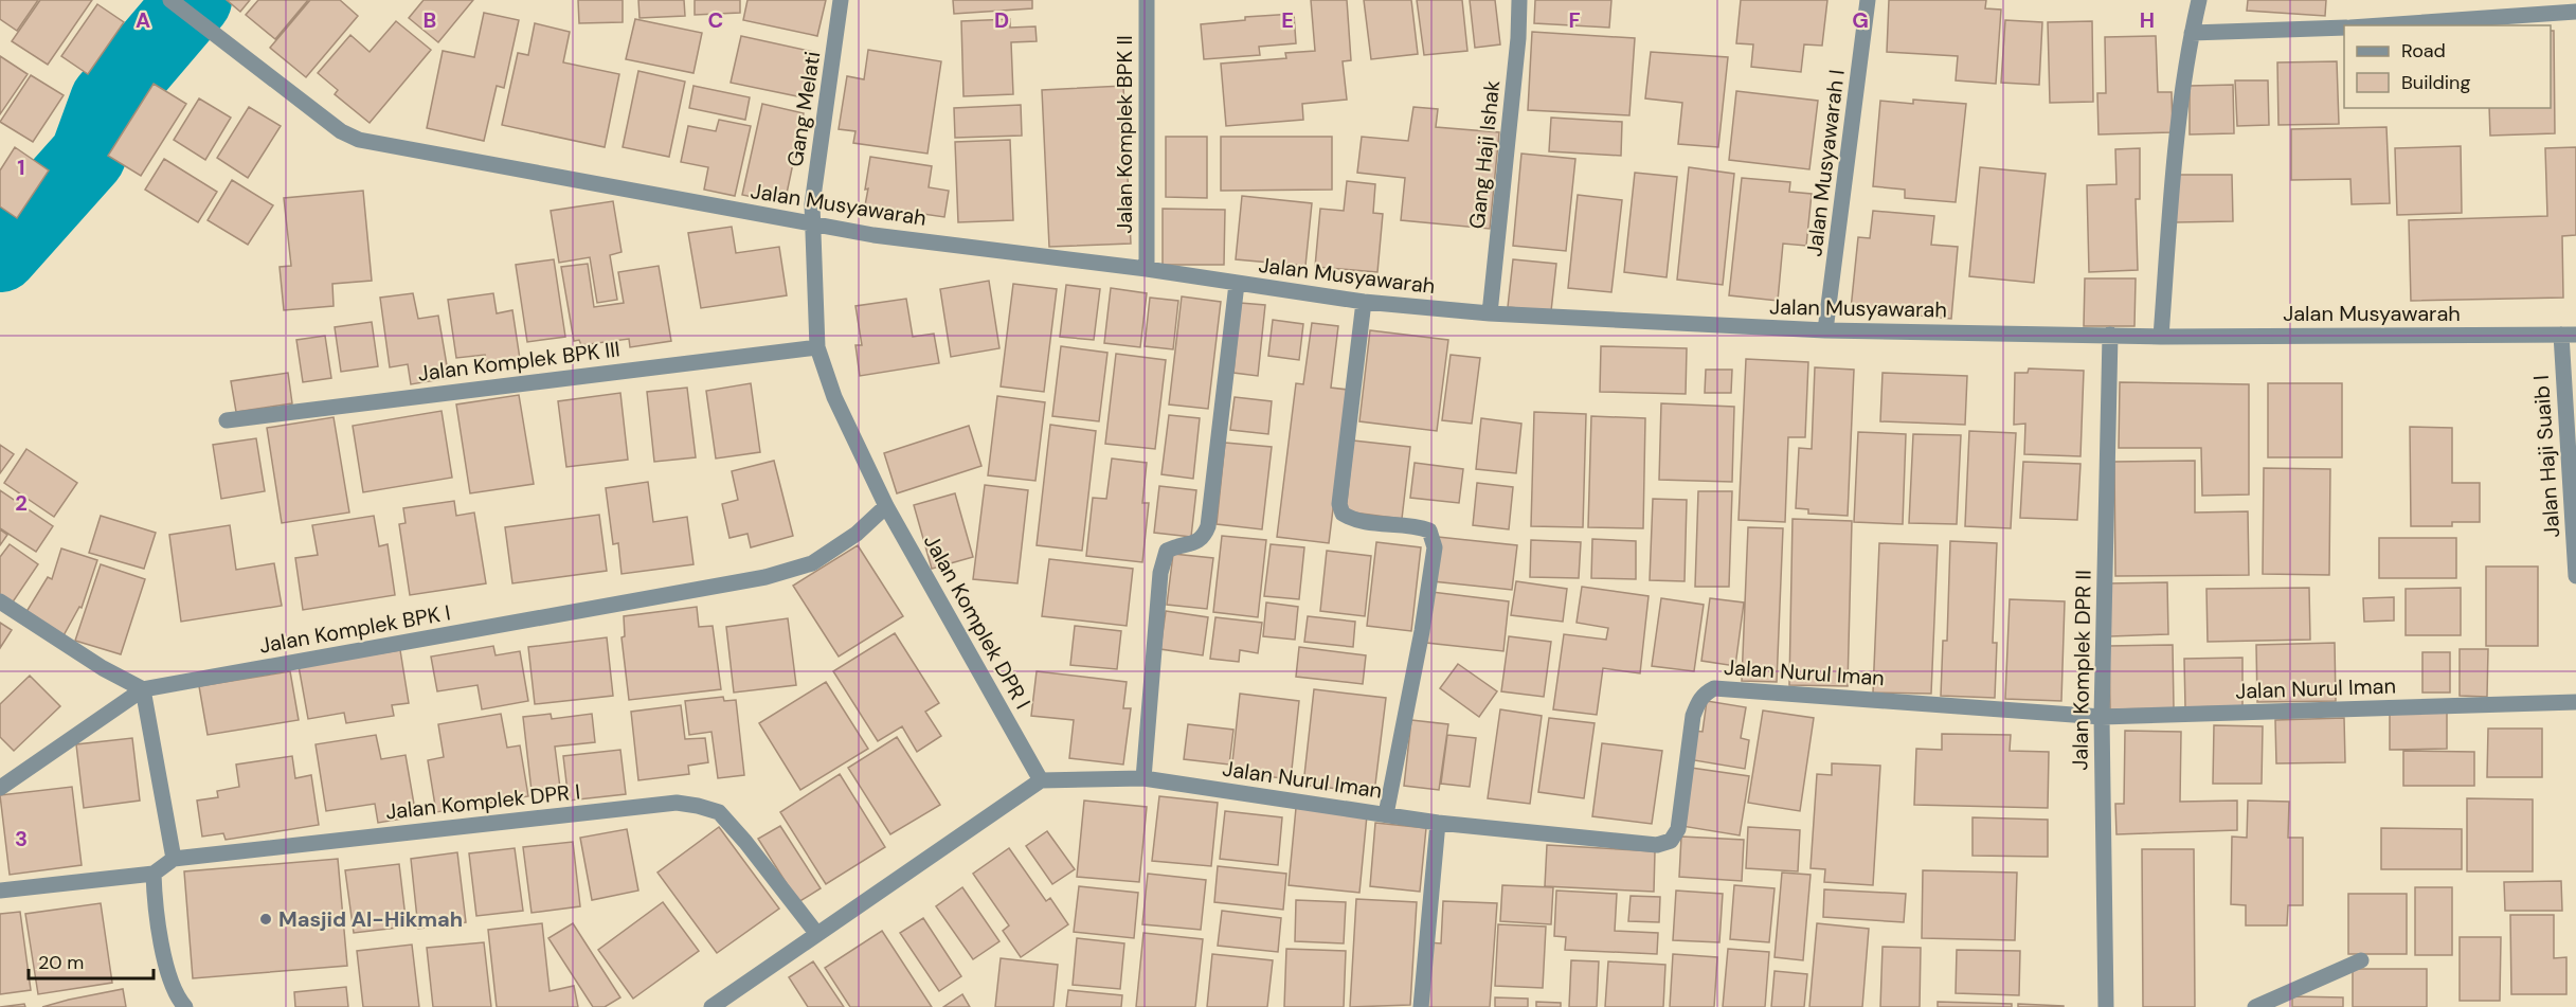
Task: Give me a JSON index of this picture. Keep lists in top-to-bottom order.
{
  "streets": {
    "street": [
      "Gang Melati",
      "Jalan Komplek BPK II",
      "Gang Haji Ishak",
      "Jalan Musyawarah I",
      "Jalan Musyawarah",
      "Jalan Komplek BPK III",
      "Jalan Haji Suaib I",
      "Jalan Komplek DPR I",
      "Jalan Komplek BPK I",
      "Jalan Komplek DPR II",
      "Jalan Nurul Iman"
    ]
  },
  "crossings": [
    ["Gang Melati", "Jalan Musyawarah"],
    ["Gang Melati", "Jalan Komplek DPR I"],
    ["Jalan Komplek BPK II", "Jalan Musyawarah"],
    ["Gang Haji Ishak", "Jalan Musyawarah"],
    ["Jalan Musyawarah I", "Jalan Musyawarah"],
    ["Jalan Musyawarah", "Jalan Haji Suaib I"],
    ["Jalan Musyawarah", "Jalan Komplek DPR I"],
    ["Jalan Musyawarah", "Jalan Komplek DPR II"],
    ["Jalan Komplek BPK III", "Jalan Komplek DPR I"],
    ["Jalan Komplek DPR I", "Jalan Komplek BPK I"],
    ["Jalan Komplek DPR I", "Jalan Nurul Iman"],
    ["Jalan Komplek DPR II", "Jalan Nurul Iman"]
  ],
  "places": ["Masjid Al-Hikmah"],
  "legend": ["Road", "Building"],
  "scale_bar": "20 m",
  "grid": {
    "columns": [
      "A",
      "B",
      "C",
      "D",
      "E",
      "F",
      "G",
      "H"
    ],
    "rows": ["1", "2", "3"]
  }
}
